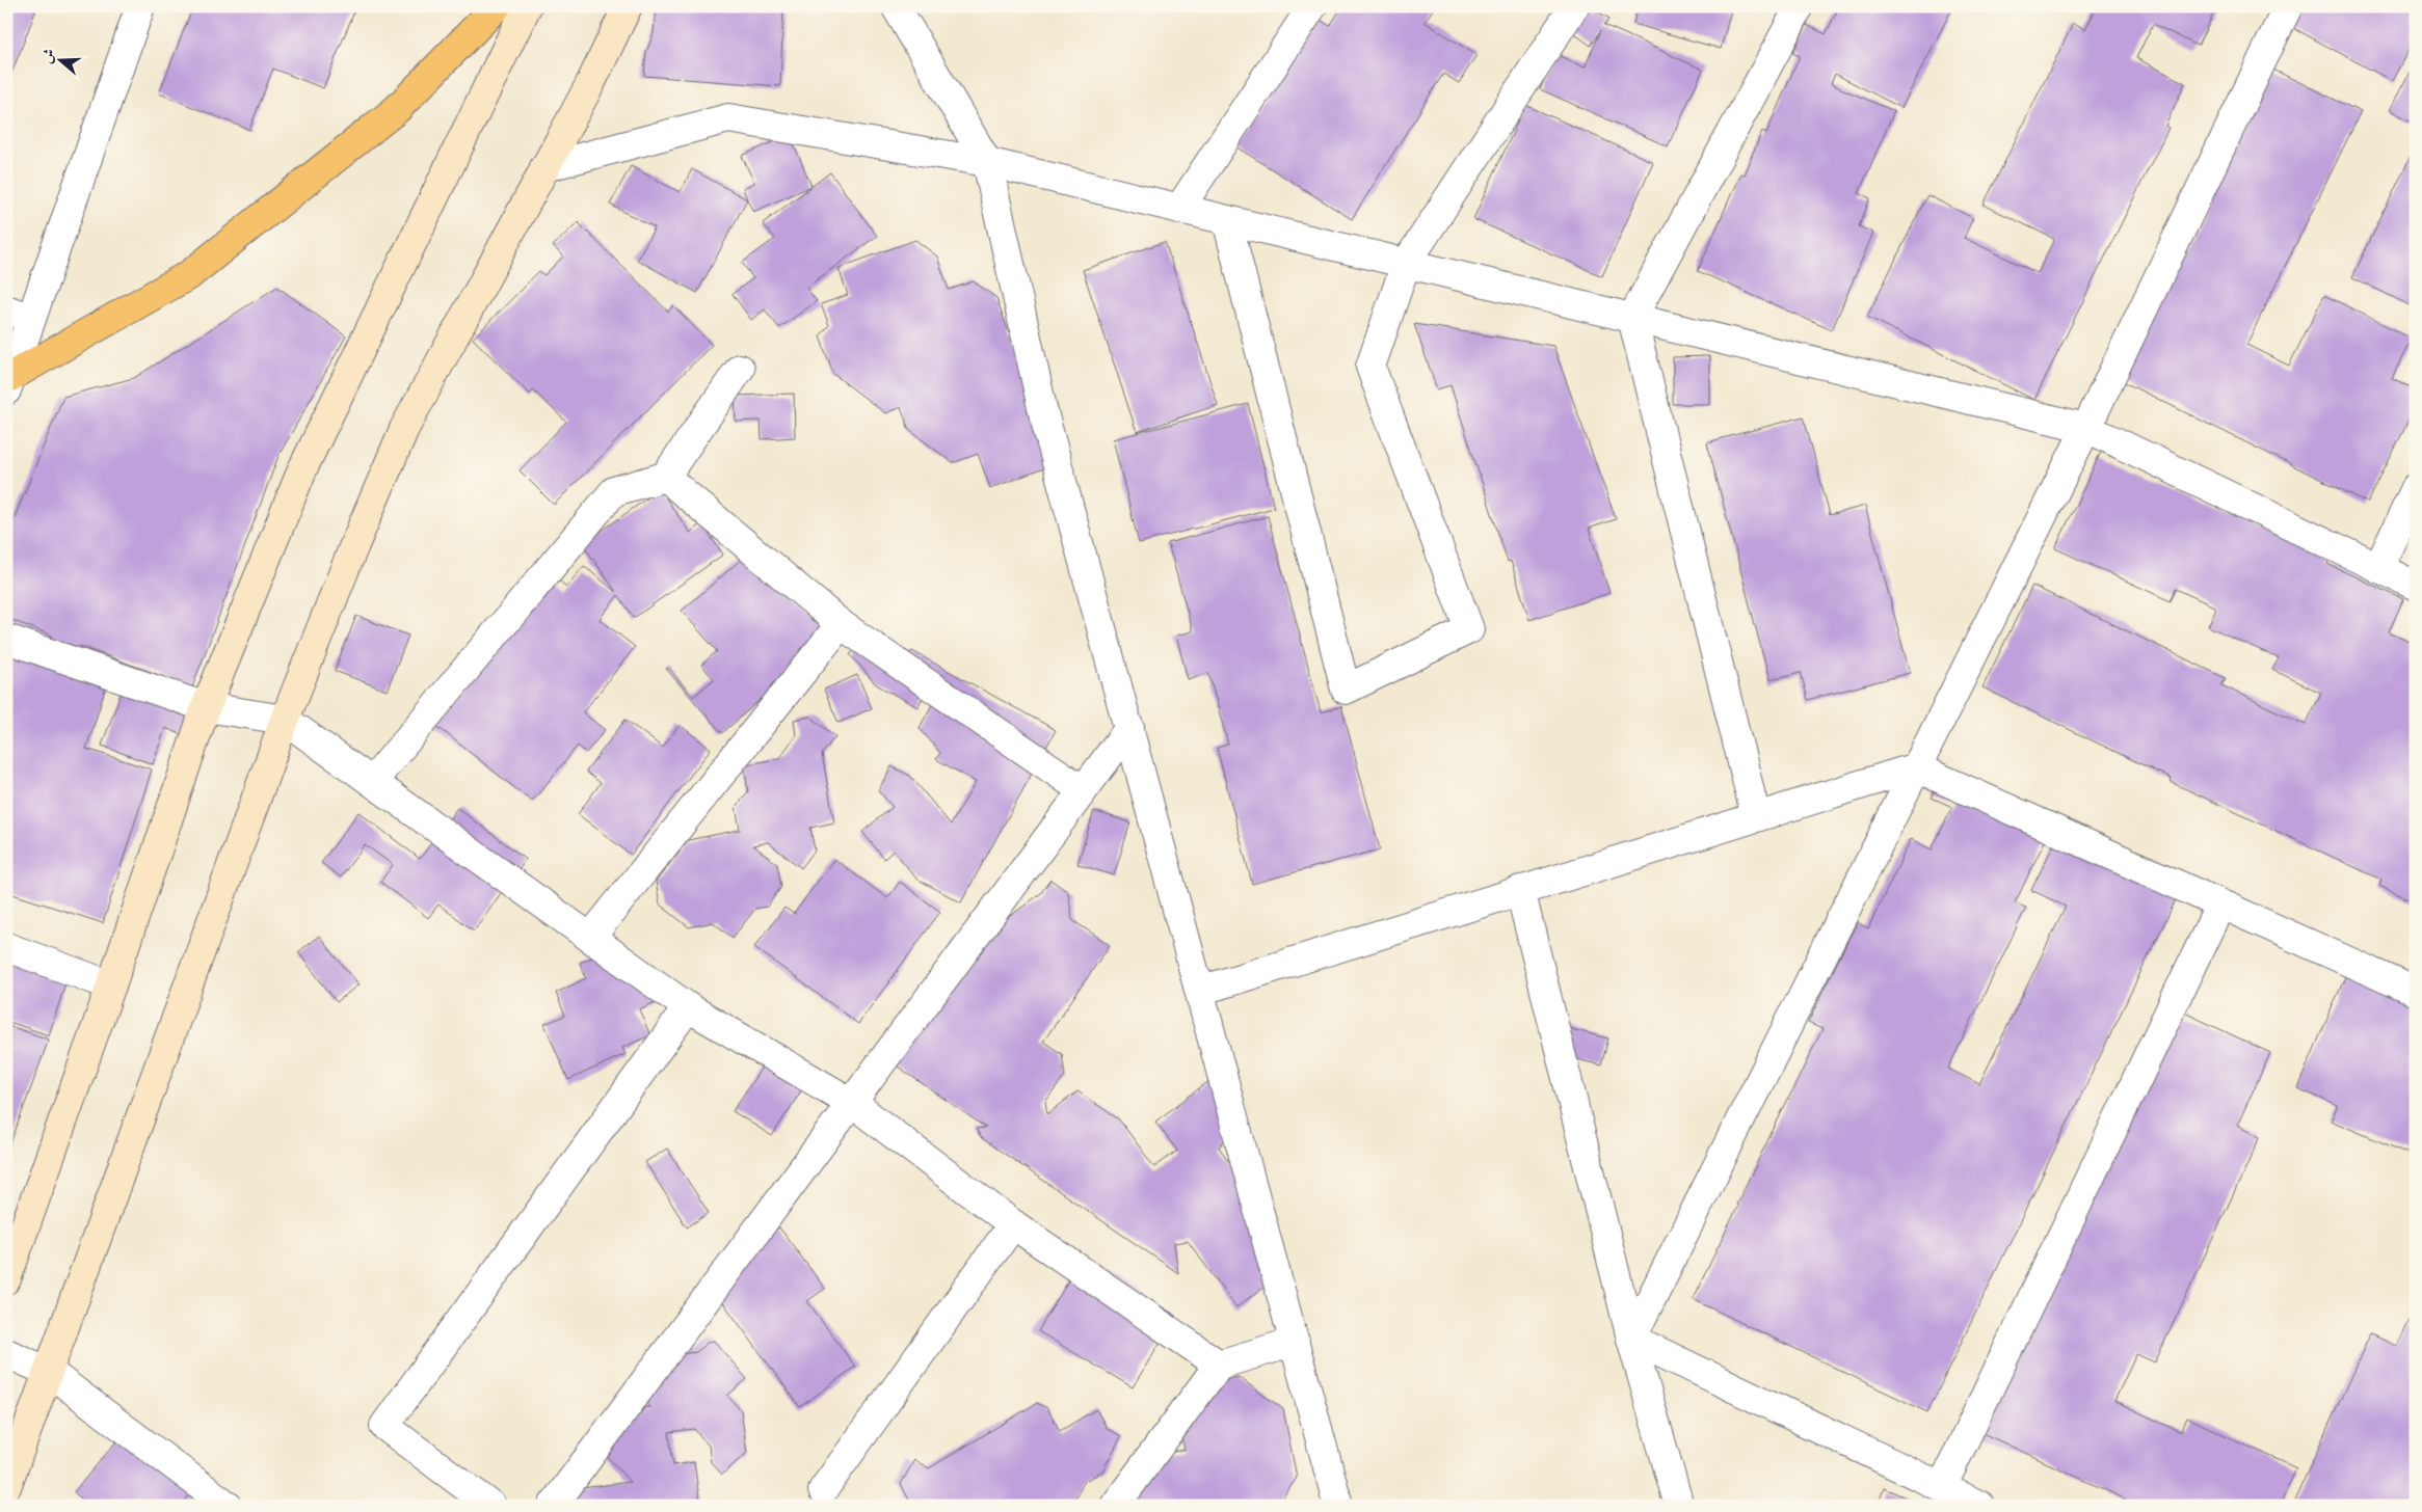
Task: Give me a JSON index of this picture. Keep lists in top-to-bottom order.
{
  "north": "left"
}
